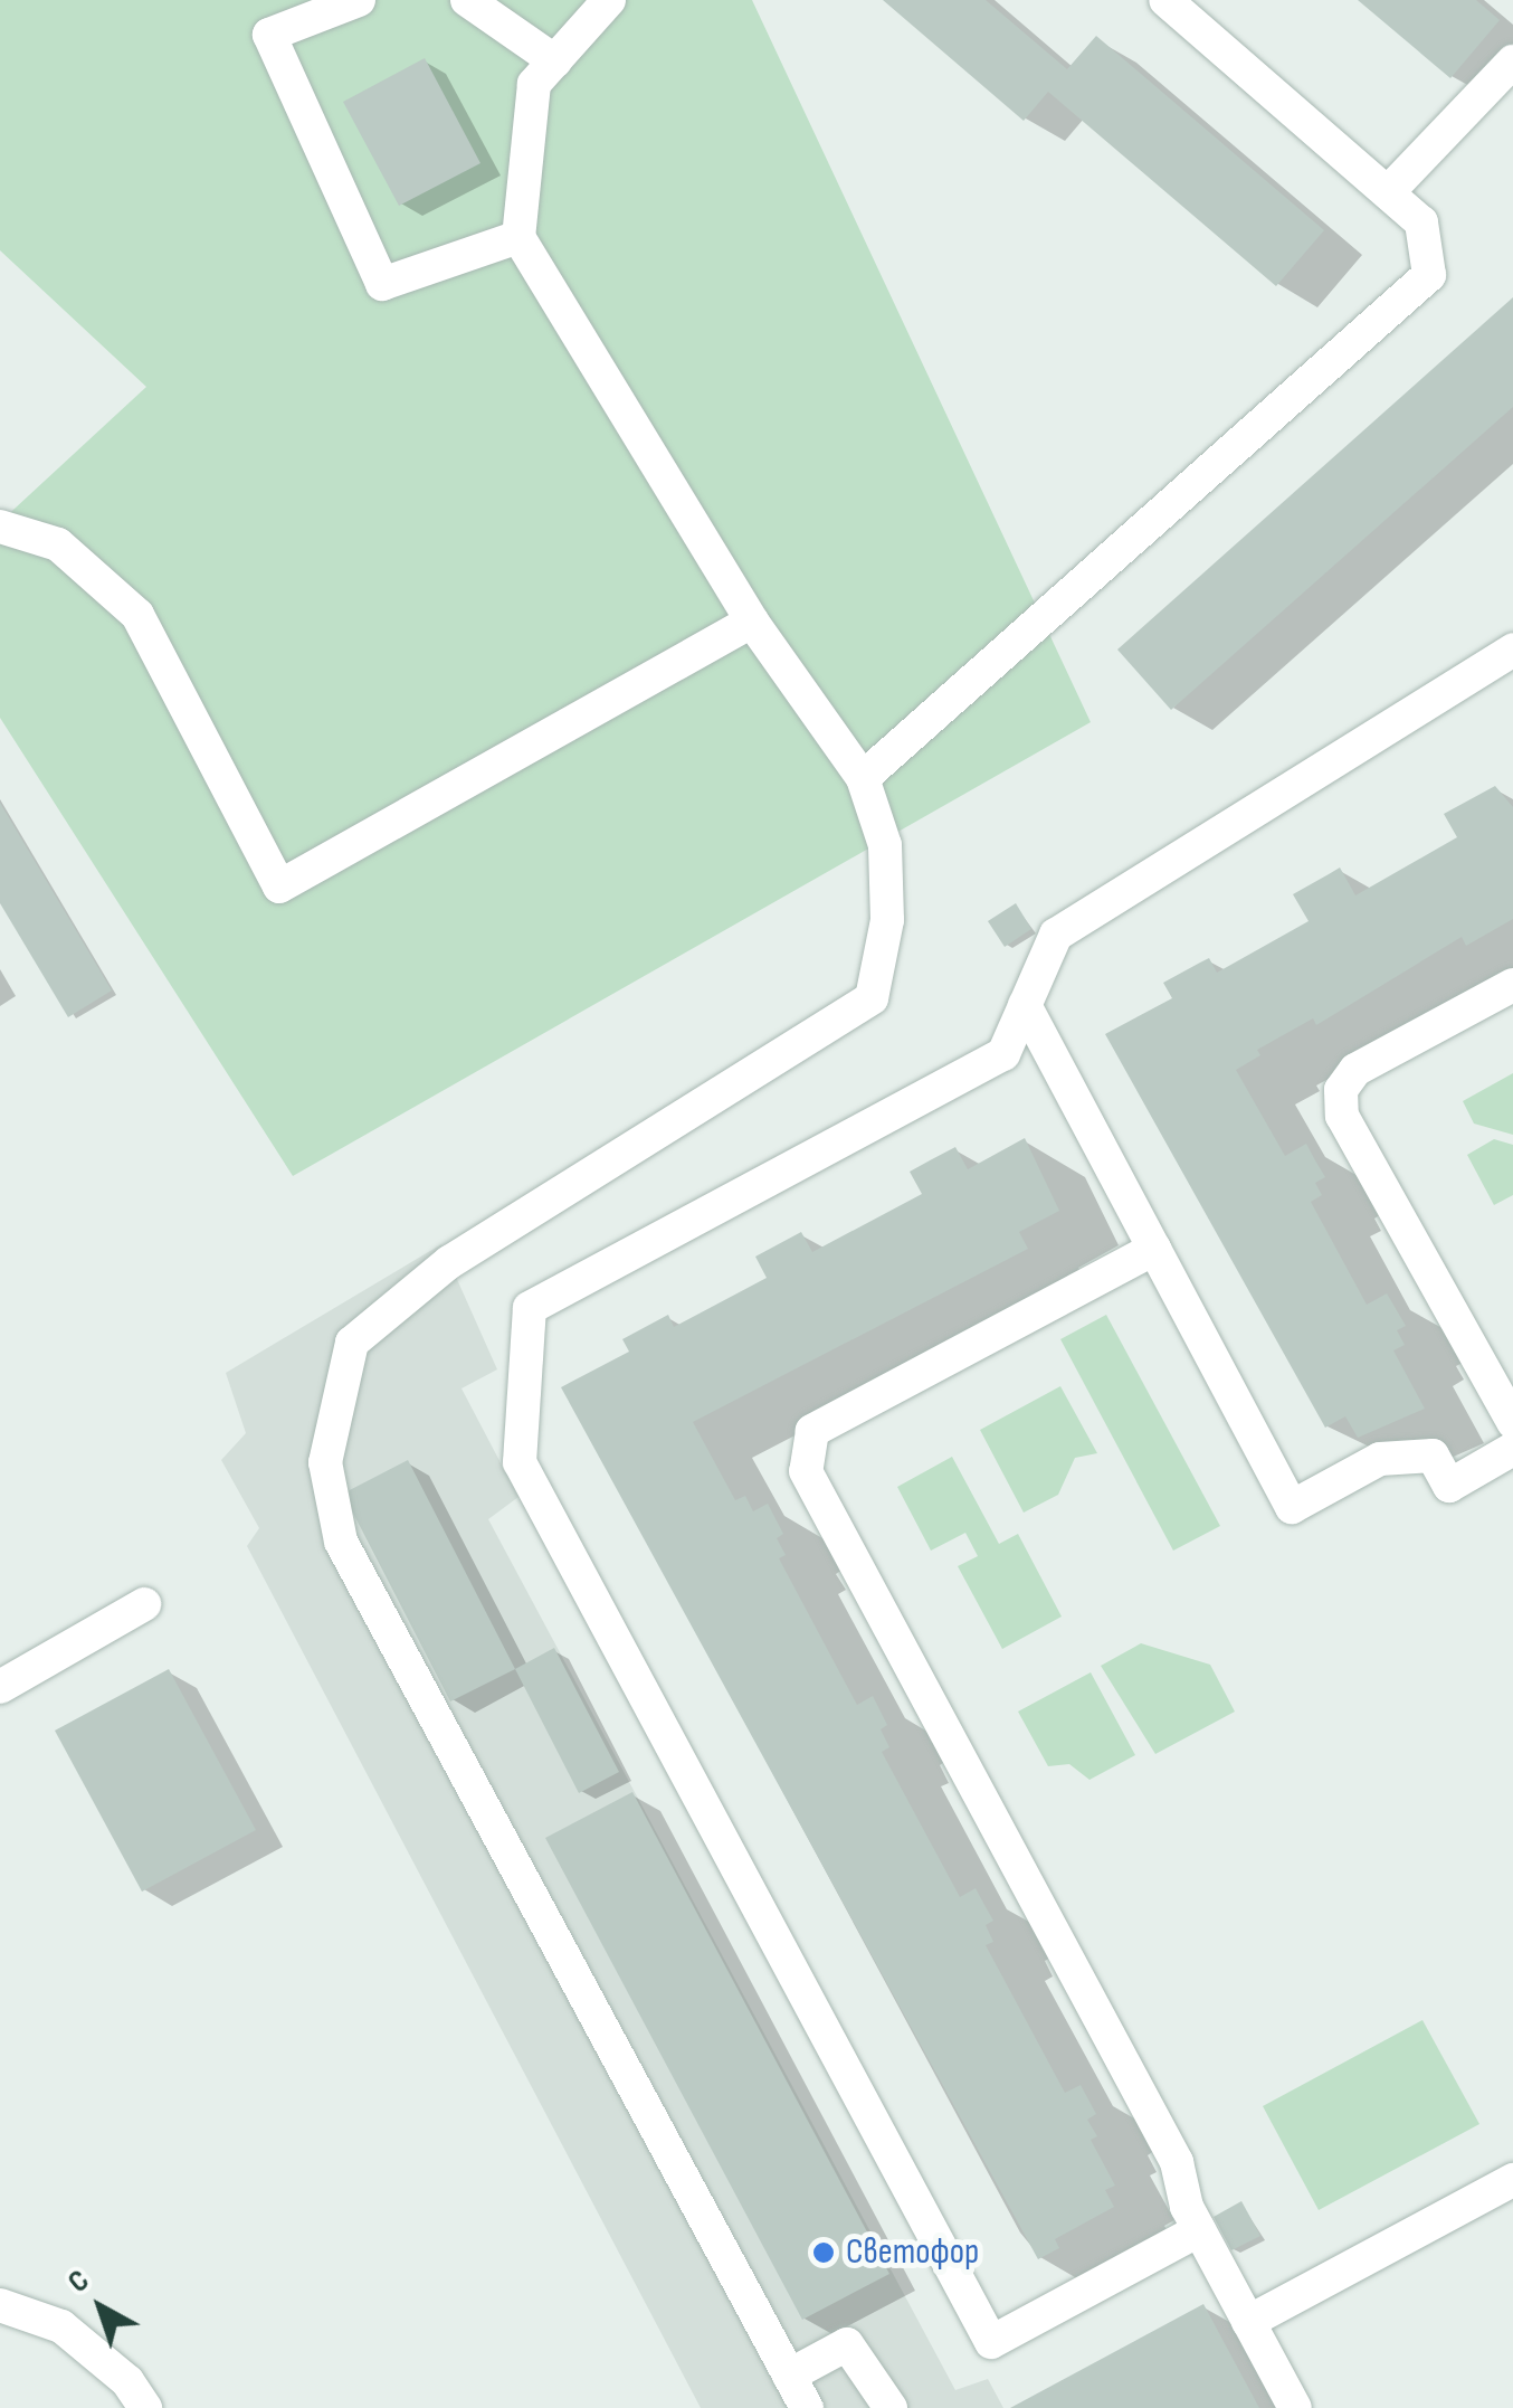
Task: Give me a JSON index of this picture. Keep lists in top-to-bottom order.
{
  "places": ["Светофор"],
  "north": "top left"
}
